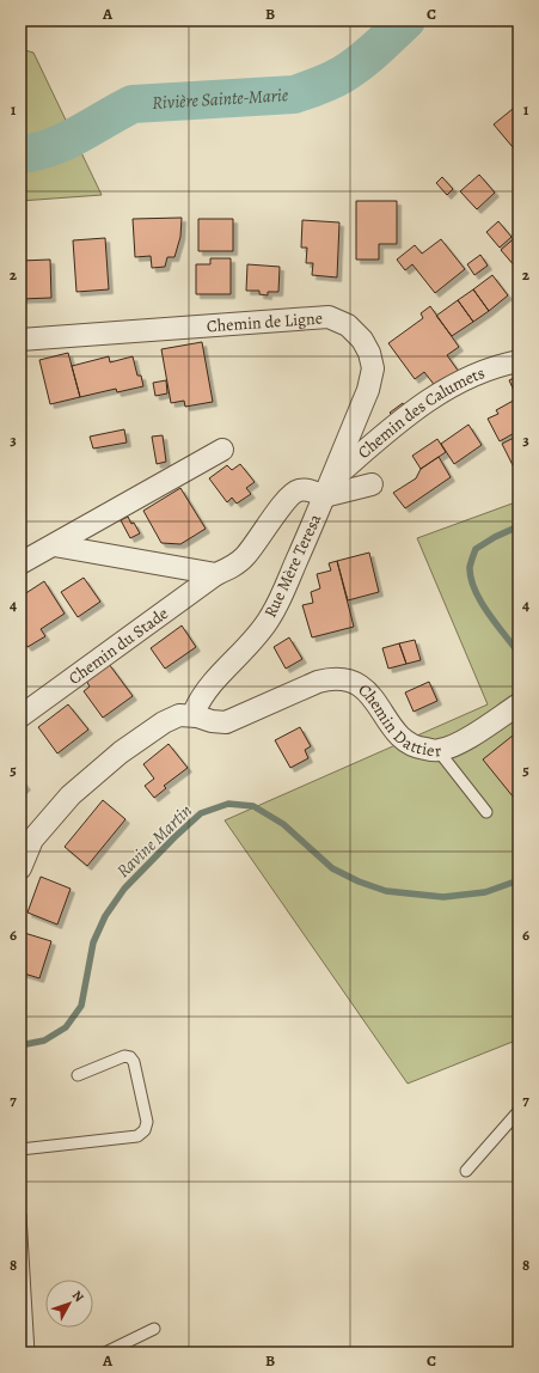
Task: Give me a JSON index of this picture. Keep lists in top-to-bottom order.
{
  "streets": {
    "street": [
      "Chemin de Ligne",
      "Chemin des Calumets",
      "Rue Mère Teresa",
      "Chemin du Stade",
      "Chemin Dattier"
    ]
  },
  "crossings": [
    ["Chemin de Ligne", "Chemin des Calumets"],
    ["Chemin de Ligne", "Rue Mère Teresa"],
    ["Chemin de Ligne", "Chemin du Stade"],
    ["Chemin des Calumets", "Rue Mère Teresa"],
    ["Chemin des Calumets", "Chemin du Stade"],
    ["Rue Mère Teresa", "Chemin du Stade"],
    ["Rue Mère Teresa", "Chemin Dattier"]
  ],
  "water": ["Rivière Sainte-Marie", "Ravine Martin"],
  "north": "top right",
  "grid": {
    "columns": ["A", "B", "C"],
    "rows": [
      "1",
      "2",
      "3",
      "4",
      "5",
      "6",
      "7",
      "8"
    ]
  }
}
